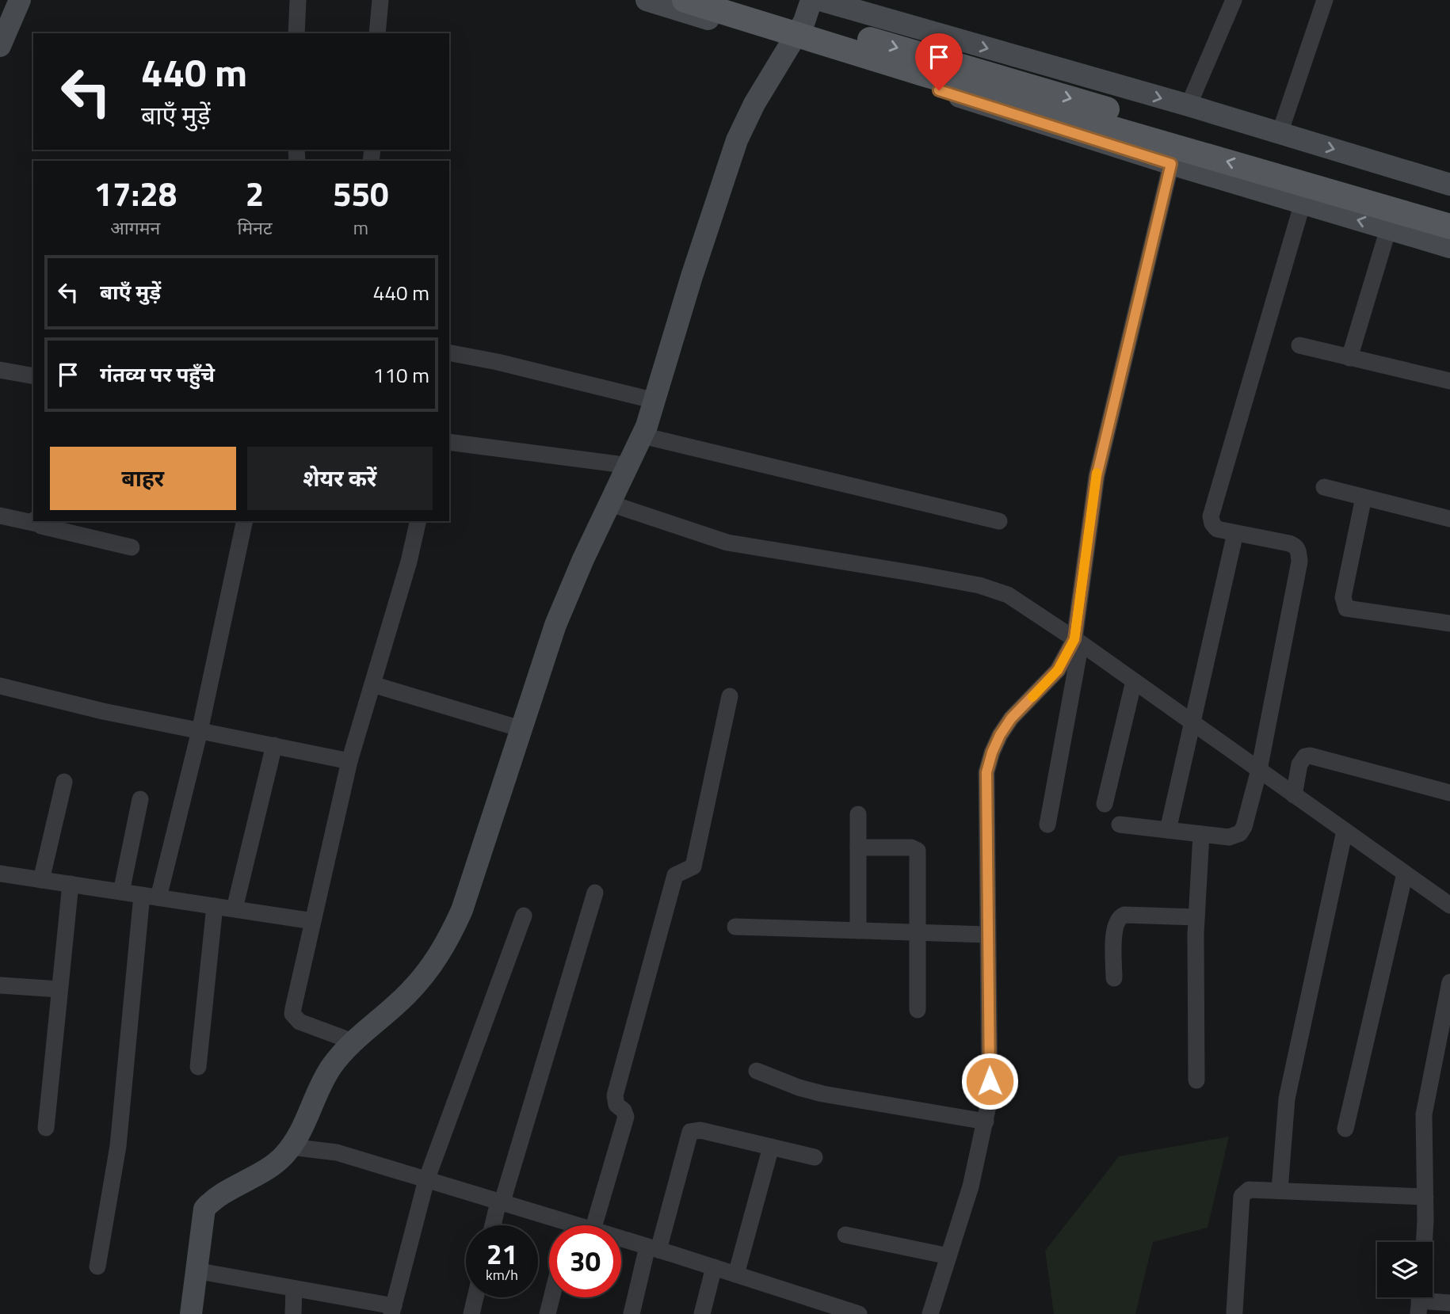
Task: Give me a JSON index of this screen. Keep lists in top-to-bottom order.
{
  "page": {
    "turn": ["440 m", "बाएँ मुड़ें"],
    "eta": [
      "17:28",
      "आगमन",
      "2",
      "मिनट",
      "550",
      "m"
    ],
    "list": [
      {
        "name": "बाएँ मुड़ें",
        "value": "440 m"
      },
      {
        "name": "गंतव्य पर पहुँचे",
        "value": "110 m"
      }
    ],
    "buttons": ["बाहर", "शेयर करें"],
    "speed": "21 km/h",
    "limit": "30"
  }
}
